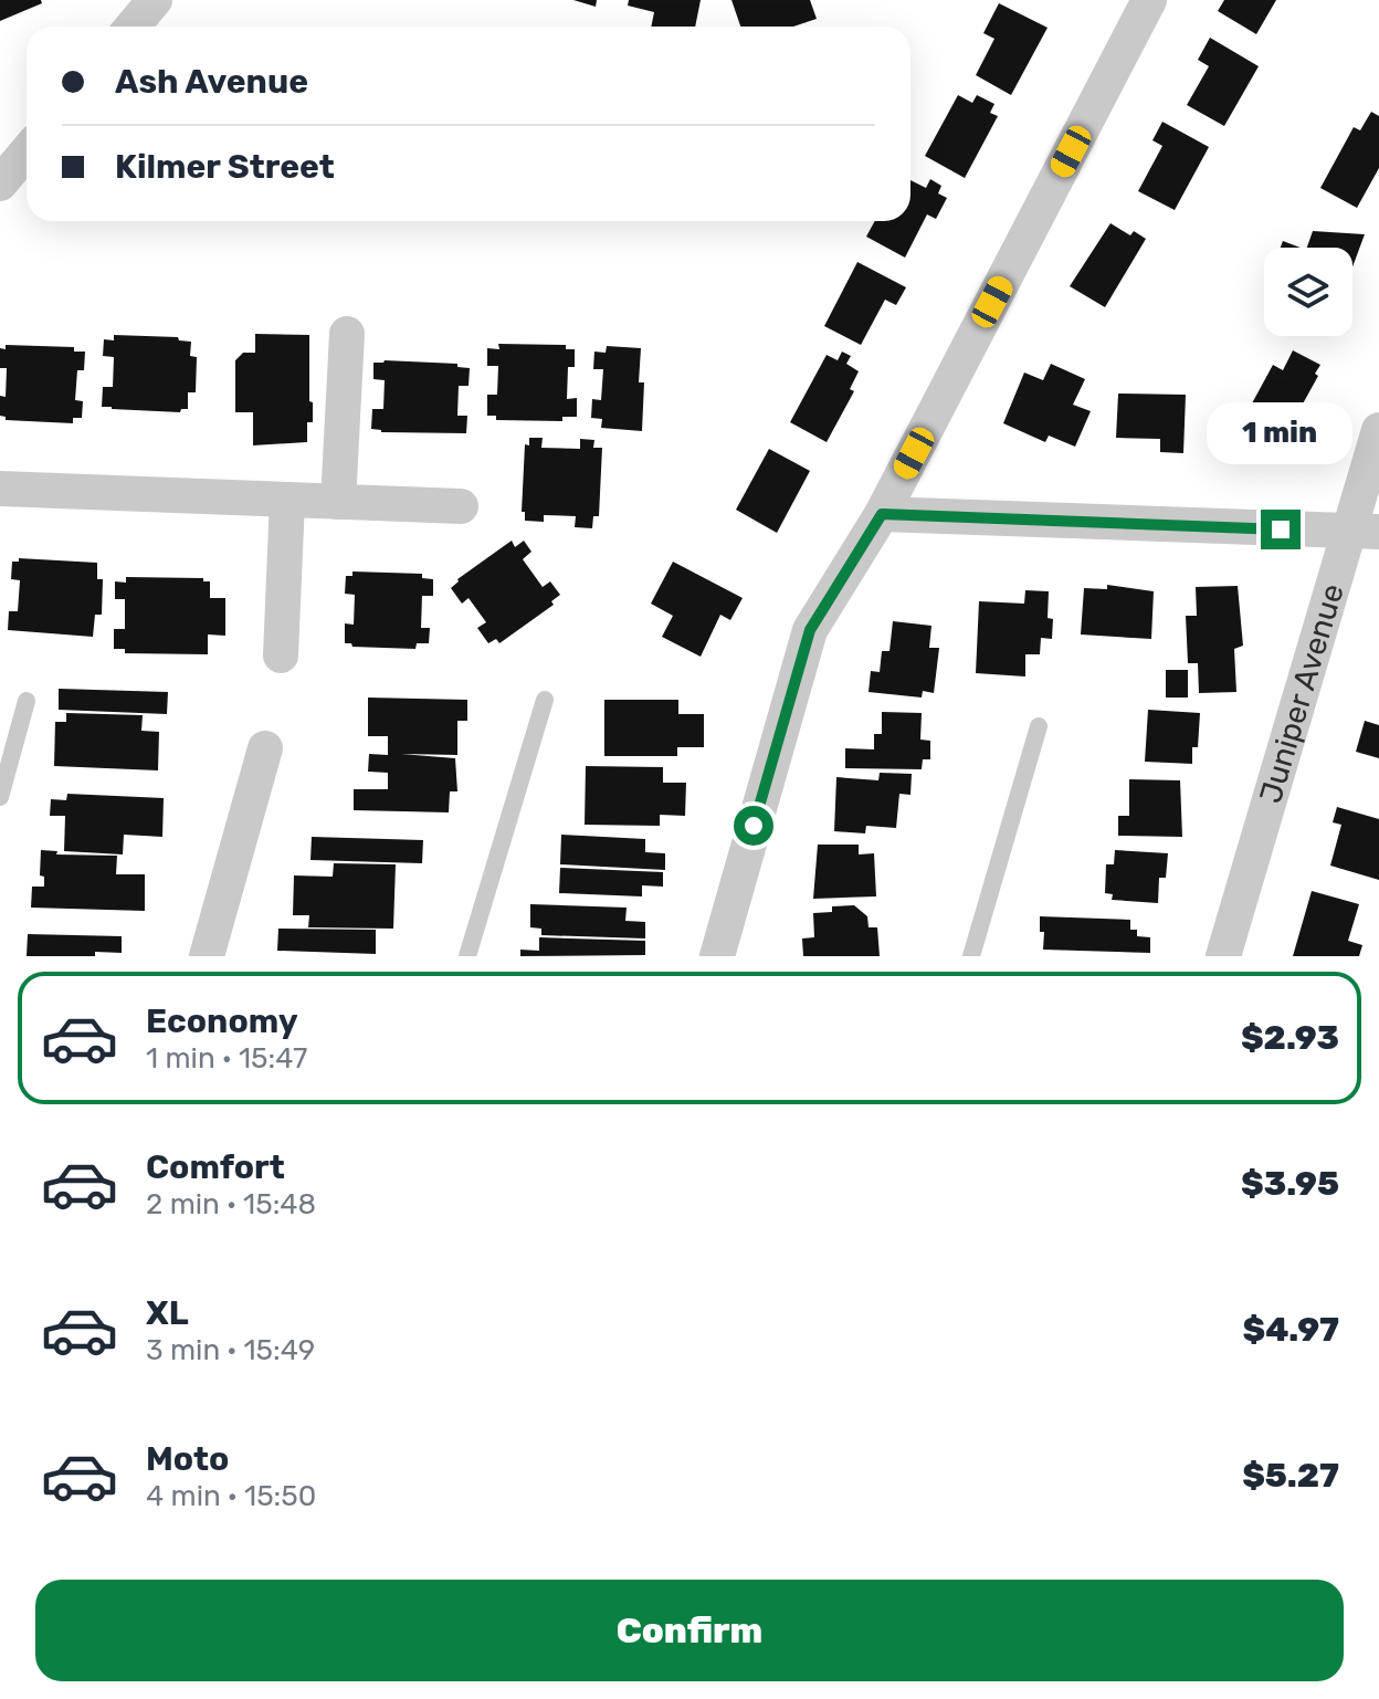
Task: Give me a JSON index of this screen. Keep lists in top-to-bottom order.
{
  "streets": {
    "street": ["Juniper Avenue"]
  },
  "page": {
    "banner": ["Ash Avenue", "Kilmer Street"],
    "bubble": "1 min",
    "list": [
      {
        "name": "Economy",
        "note": "1 min · 15:47",
        "value": "$2.93"
      },
      {
        "name": "Comfort",
        "note": "2 min · 15:48",
        "value": "$3.95"
      },
      {
        "name": "XL",
        "note": "3 min · 15:49",
        "value": "$4.97"
      },
      {
        "name": "Moto",
        "note": "4 min · 15:50",
        "value": "$5.27"
      }
    ],
    "buttons": "Confirm"
  }
}
